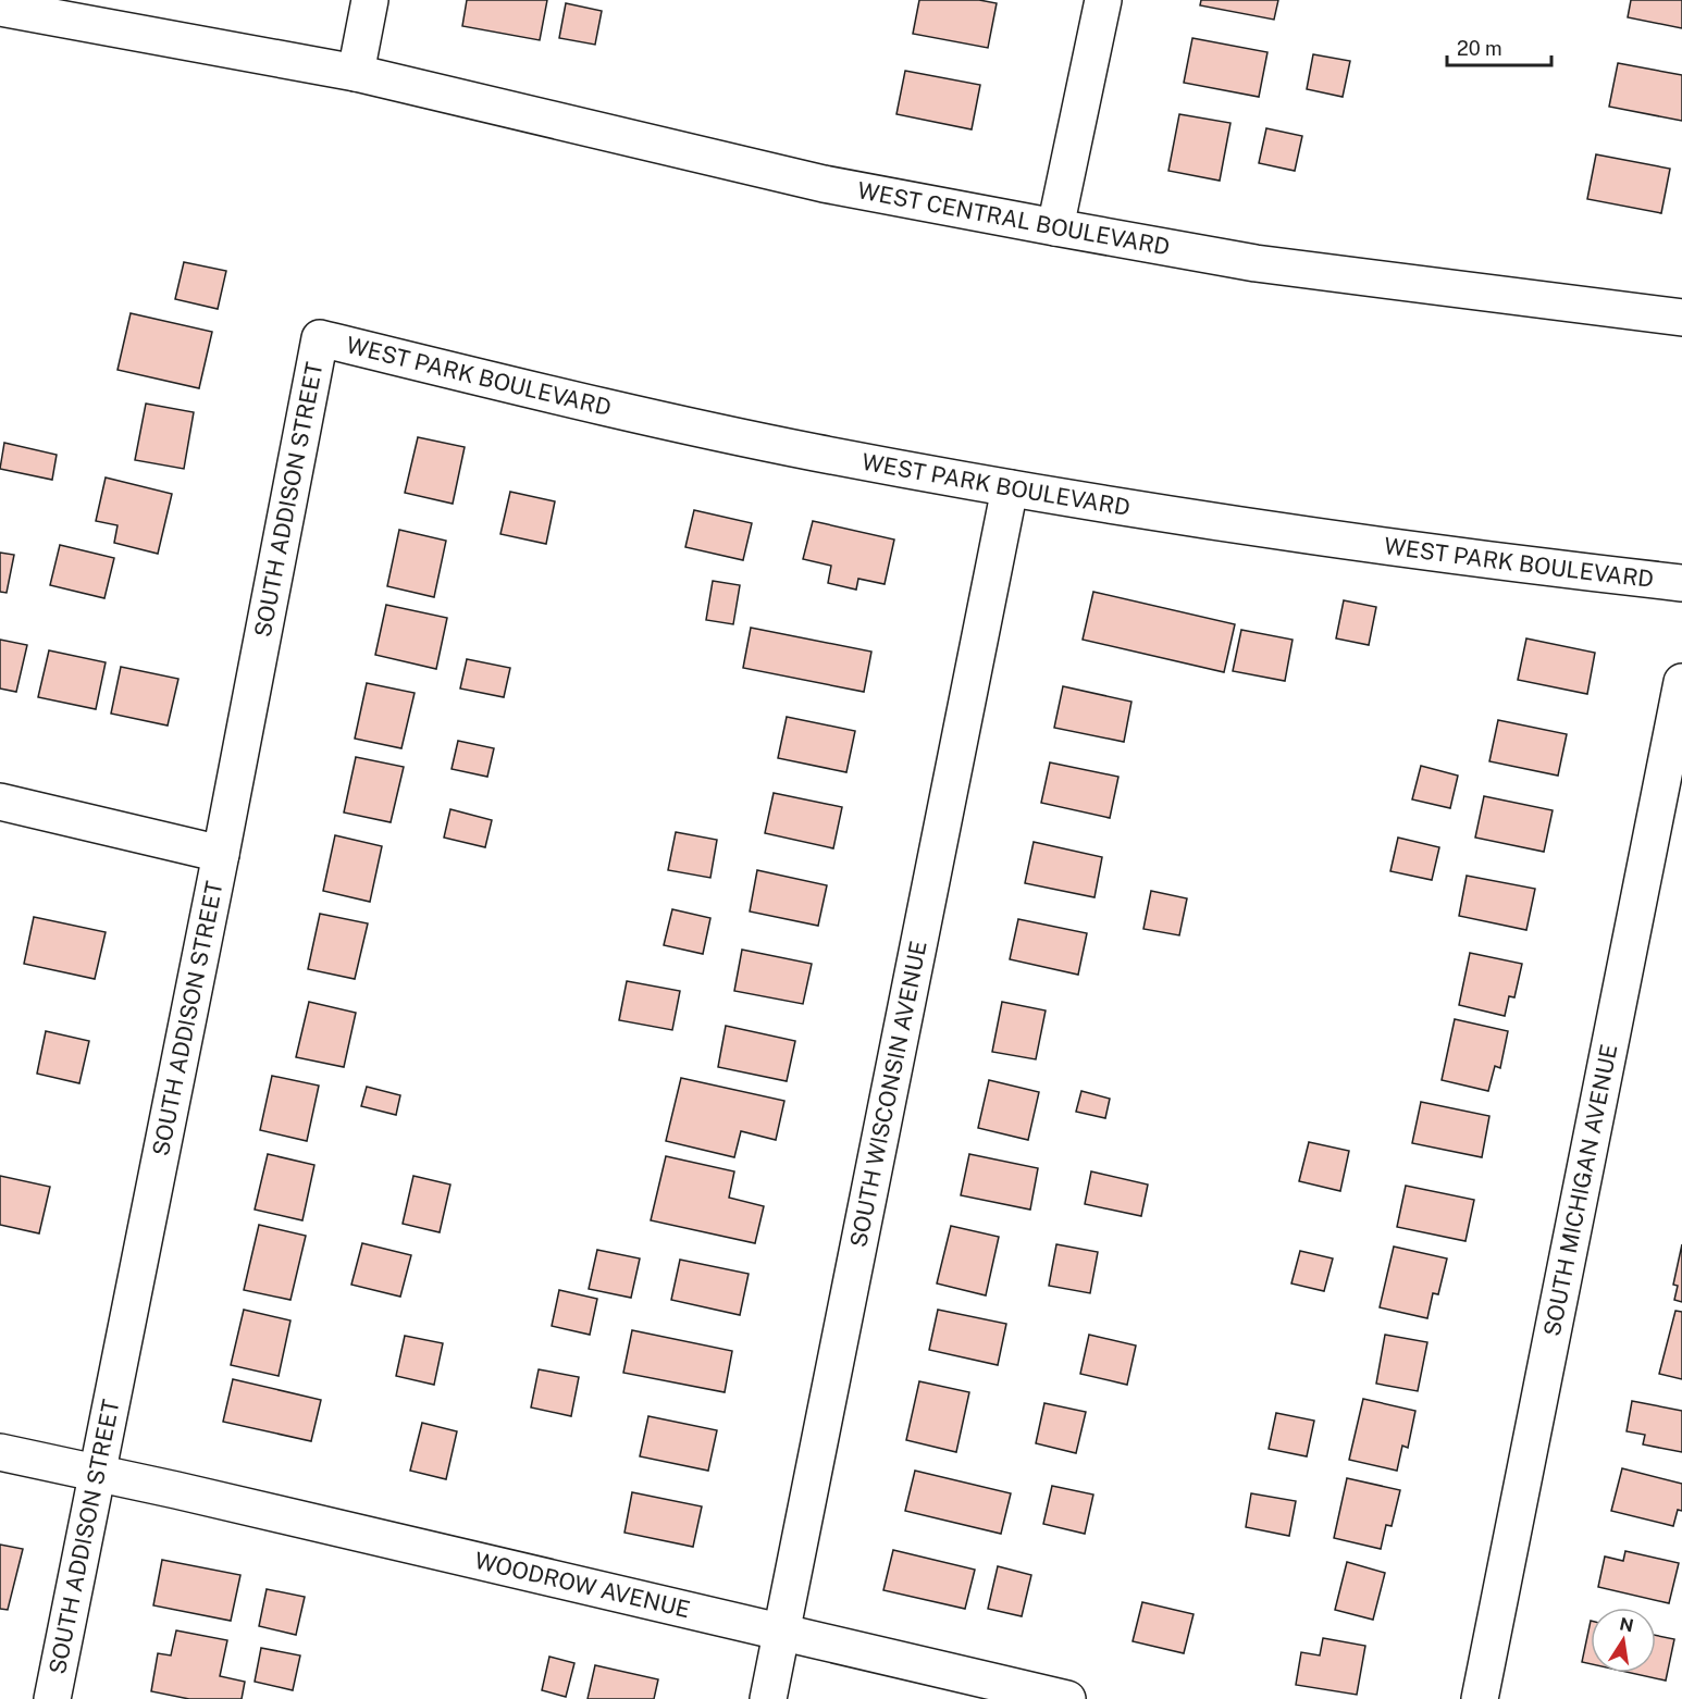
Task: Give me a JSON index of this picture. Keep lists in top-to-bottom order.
{
  "streets": {
    "street": [
      "WEST CENTRAL BOULEVARD",
      "WEST PARK BOULEVARD",
      "SOUTH ADDISON STREET",
      "SOUTH WISCONSIN AVENUE",
      "SOUTH MICHIGAN AVENUE",
      "WOODROW AVENUE"
    ]
  },
  "crossings": [
    ["WEST PARK BOULEVARD", "SOUTH ADDISON STREET"],
    ["WEST PARK BOULEVARD", "SOUTH WISCONSIN AVENUE"],
    ["SOUTH ADDISON STREET", "WOODROW AVENUE"],
    ["SOUTH WISCONSIN AVENUE", "WOODROW AVENUE"]
  ],
  "scale_bar": "20 m",
  "north": "top"
}
